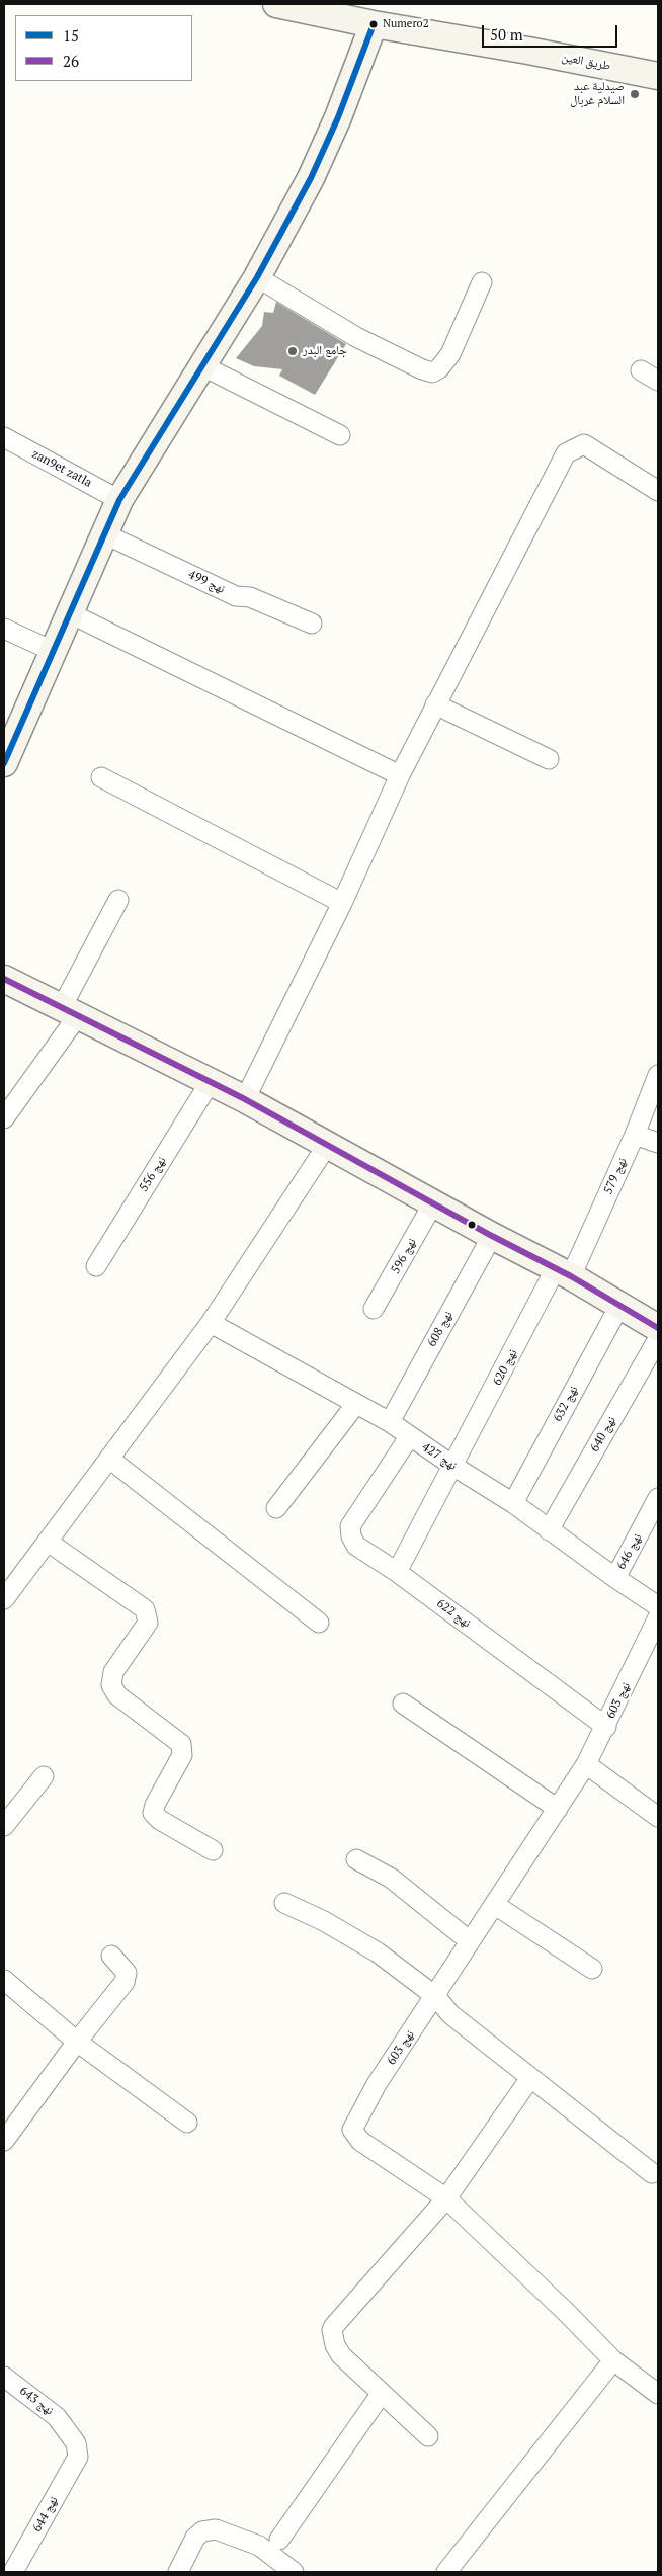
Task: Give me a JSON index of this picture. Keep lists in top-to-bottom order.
{
  "streets": {
    "main road": ["طريق العين"],
    "street": [
      "zan9et zatla",
      "نهج 499",
      "نهج 556",
      "نهج 579",
      "نهج 596",
      "نهج 608",
      "نهج 620",
      "نهج 632",
      "نهج 640",
      "نهج 427",
      "نهج 646",
      "نهج 622",
      "نهج 603",
      "نهج 643",
      "نهج 644"
    ]
  },
  "crossings": [
    ["نهج 579", "نهج 620"],
    ["نهج 608", "نهج 427"],
    ["نهج 620", "نهج 427"],
    ["نهج 632", "نهج 427"],
    ["نهج 640", "نهج 427"],
    ["نهج 427", "نهج 646"],
    ["نهج 427", "نهج 622"],
    ["نهج 622", "نهج 603"],
    ["نهج 643", "نهج 644"]
  ],
  "places": ["Numero2", "صيدلية عبد السلام غربال", "جامع البدر"],
  "lines": ["transit line 15", "transit line 26"],
  "legend": ["15", "26"],
  "scale_bar": "50 m"
}
